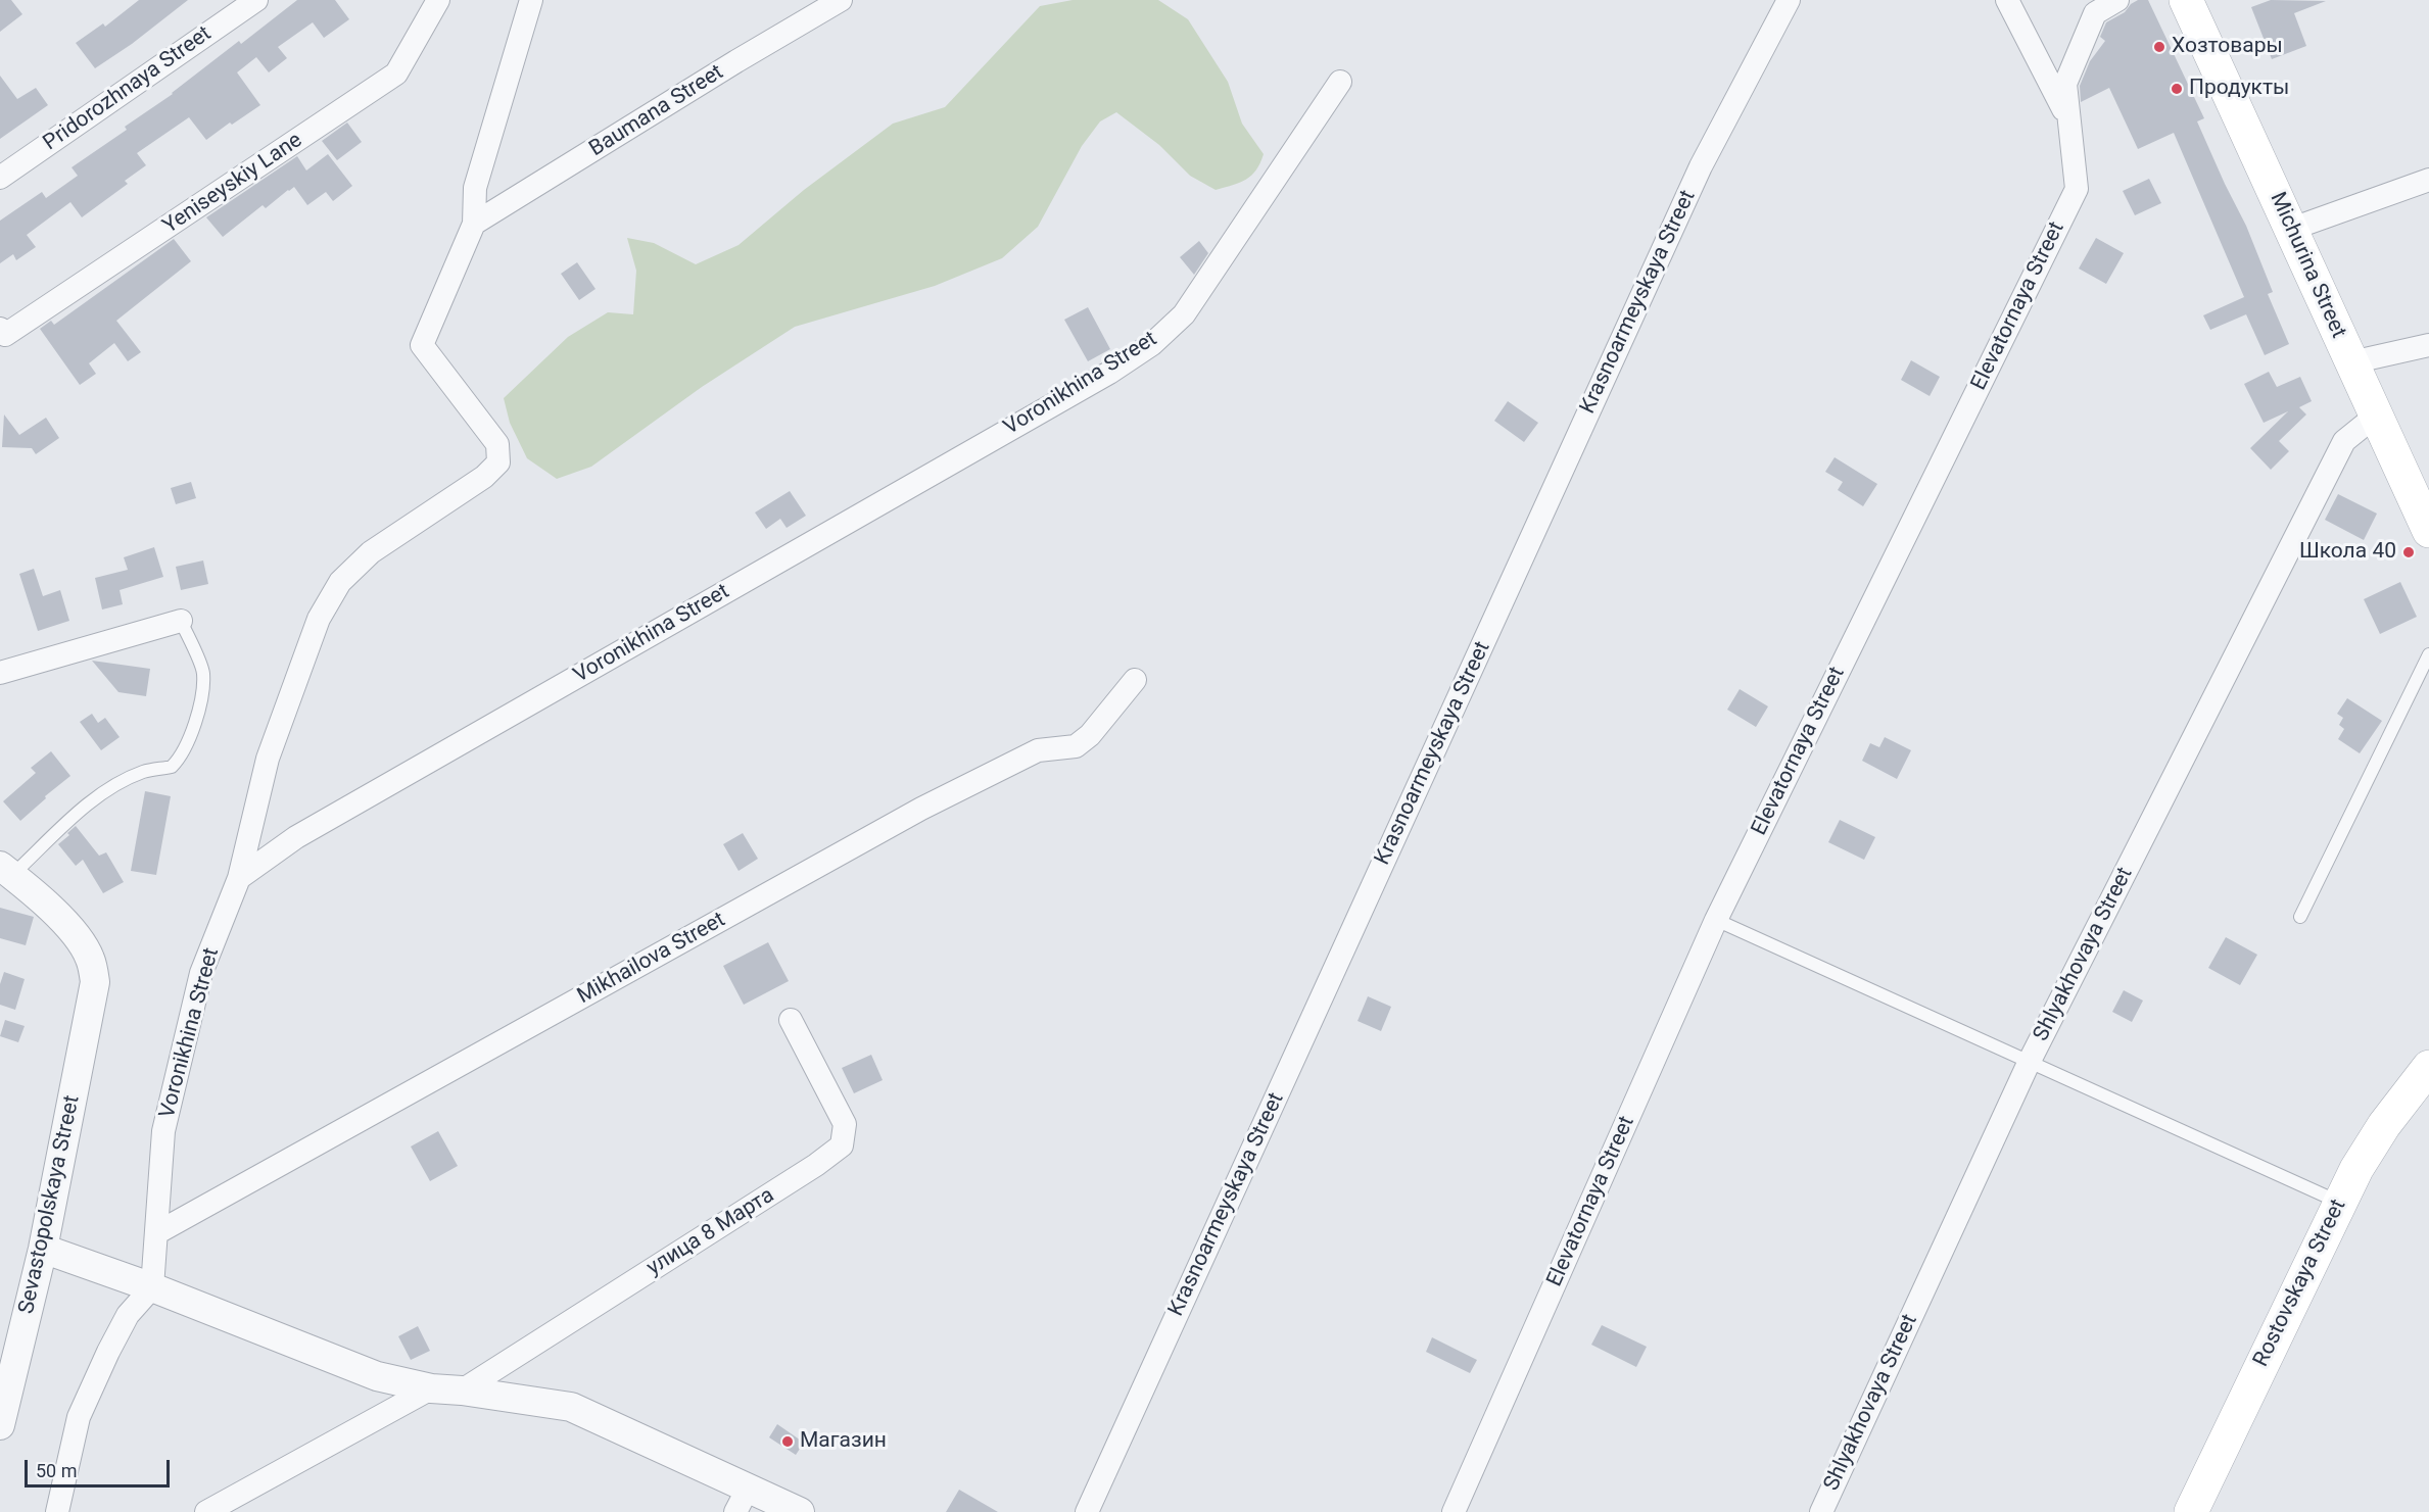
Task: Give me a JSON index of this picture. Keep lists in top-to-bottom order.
{
  "streets": {
    "main road": ["Michurina Street", "Rostovskaya Street"],
    "street": [
      "Pridorozhnaya Street",
      "Baumana Street",
      "Yeniseyskiy Lane",
      "Krasnoarmeyskaya Street",
      "Elevatornaya Street",
      "Voronikhina Street",
      "Shlyakhovaya Street",
      "Mikhailova Street",
      "Sevastopolskaya Street",
      "улица 8 Марта"
    ]
  },
  "crossings": [
    ["Michurina Street", "Shlyakhovaya Street"],
    ["Voronikhina Street", "Mikhailova Street"]
  ],
  "places": [
    "Хозтовары",
    "Продукты",
    "Школа 40",
    "Магазин"
  ],
  "scale_bar": "50 m"
}
